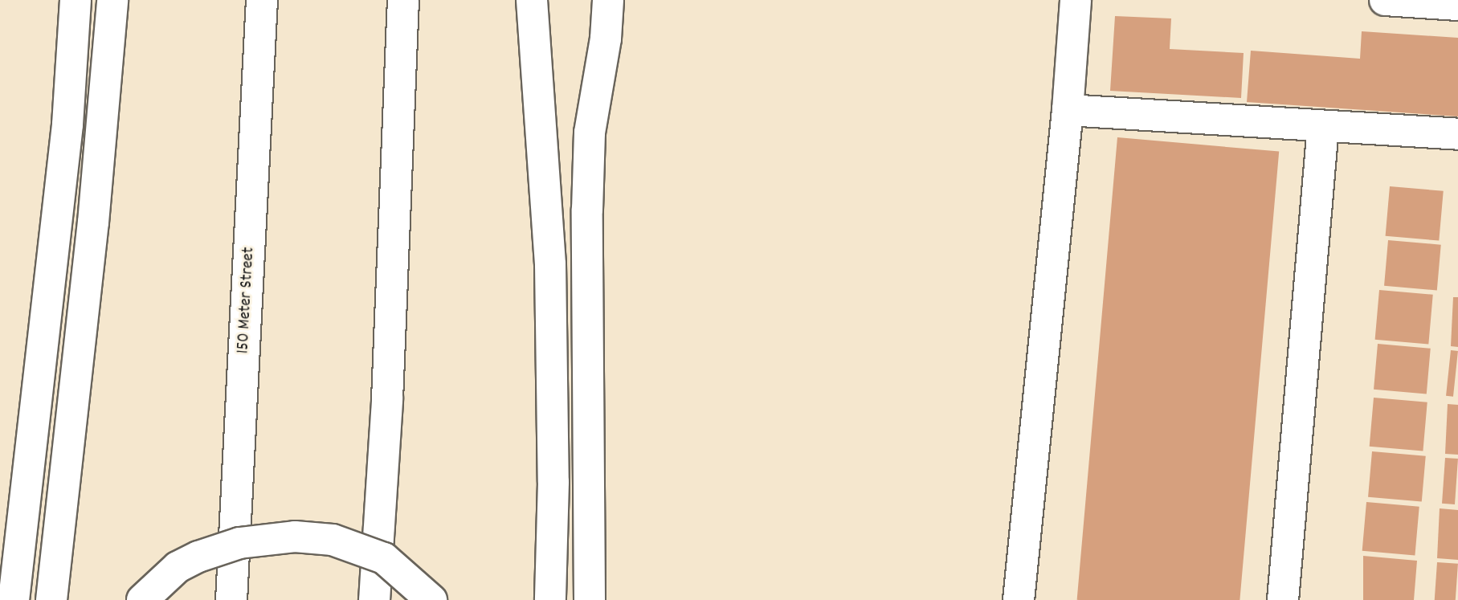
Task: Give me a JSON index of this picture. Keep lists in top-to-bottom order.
{
  "streets": {
    "main road": ["150 Meter Street"]
  }
}
